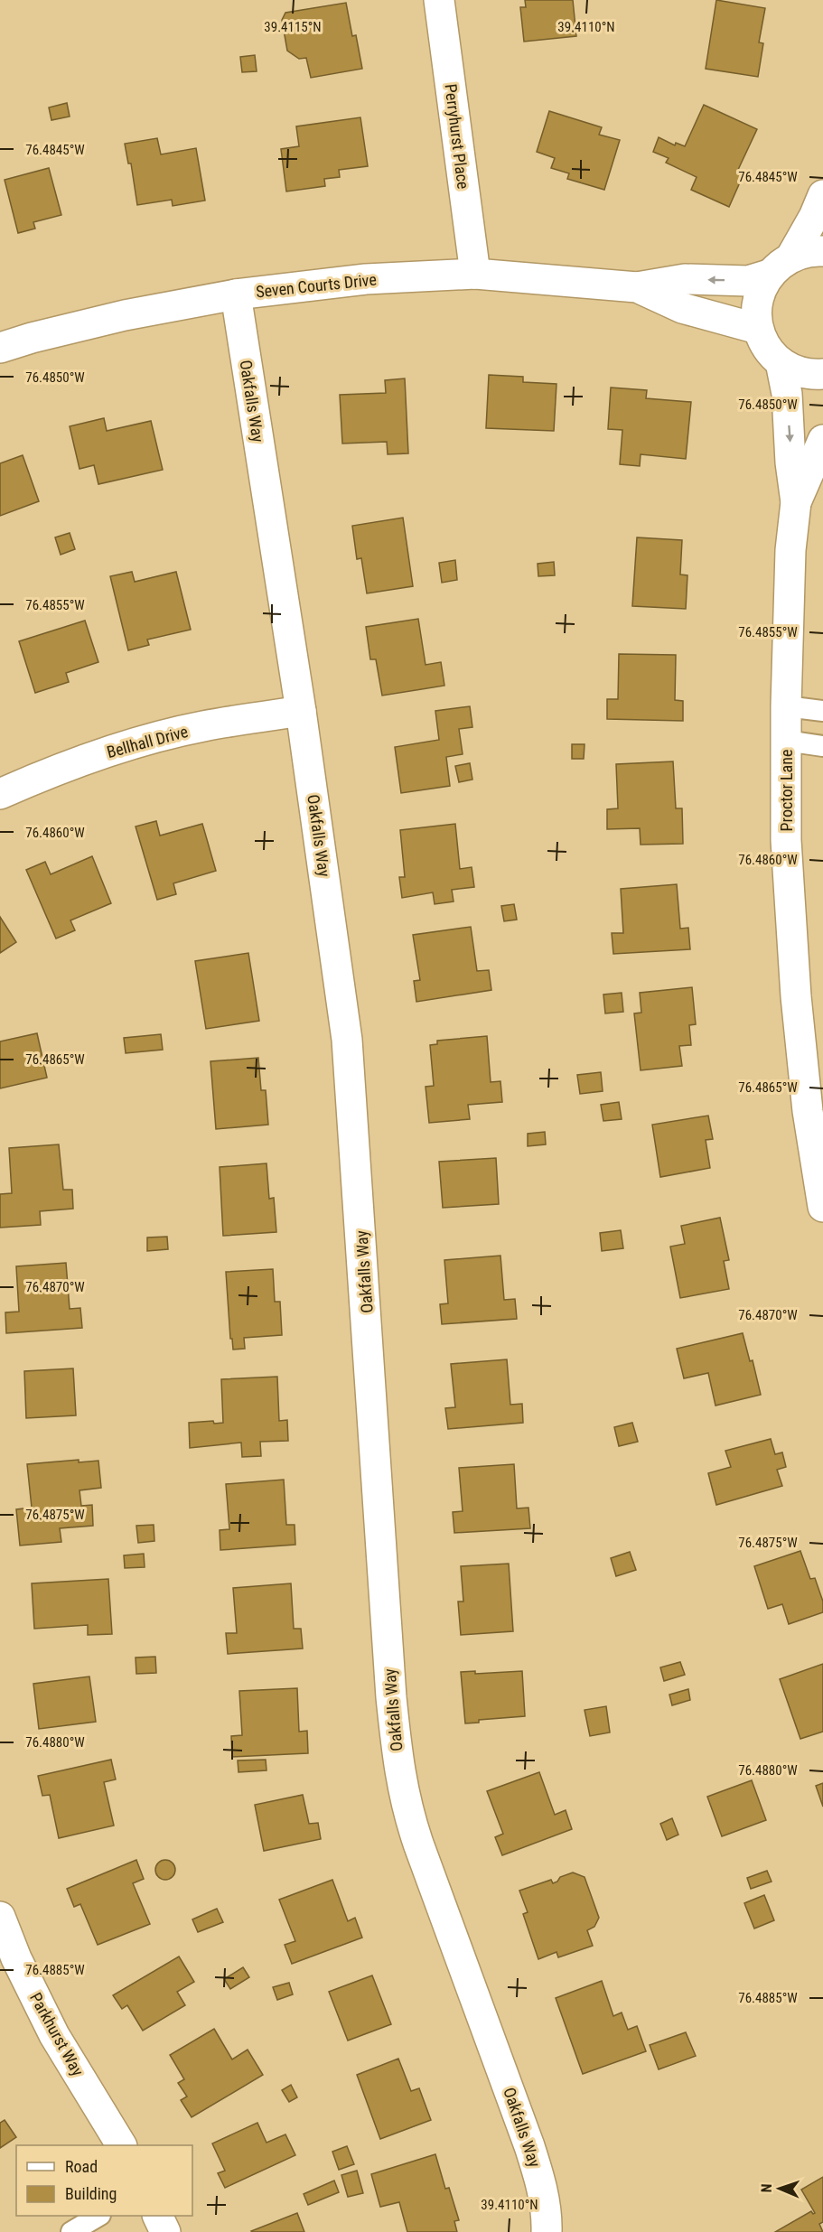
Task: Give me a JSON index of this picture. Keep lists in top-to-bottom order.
{
  "streets": {
    "street": [
      "Perryhurst Place",
      "Seven Courts Drive",
      "Oakfalls Way",
      "Bellhall Drive",
      "Proctor Lane",
      "Parkhurst Way"
    ]
  },
  "crossings": [
    ["Perryhurst Place", "Seven Courts Drive"],
    ["Seven Courts Drive", "Oakfalls Way"],
    ["Oakfalls Way", "Bellhall Drive"]
  ],
  "legend": ["Road", "Building"],
  "north": "left",
  "coordinates": [
    "39.4115°N",
    "39.4110°N",
    "76.4845°W",
    "76.4850°W",
    "76.4855°W",
    "76.4860°W",
    "76.4865°W",
    "76.4870°W",
    "76.4875°W",
    "76.4880°W",
    "76.4885°W"
  ]
}
